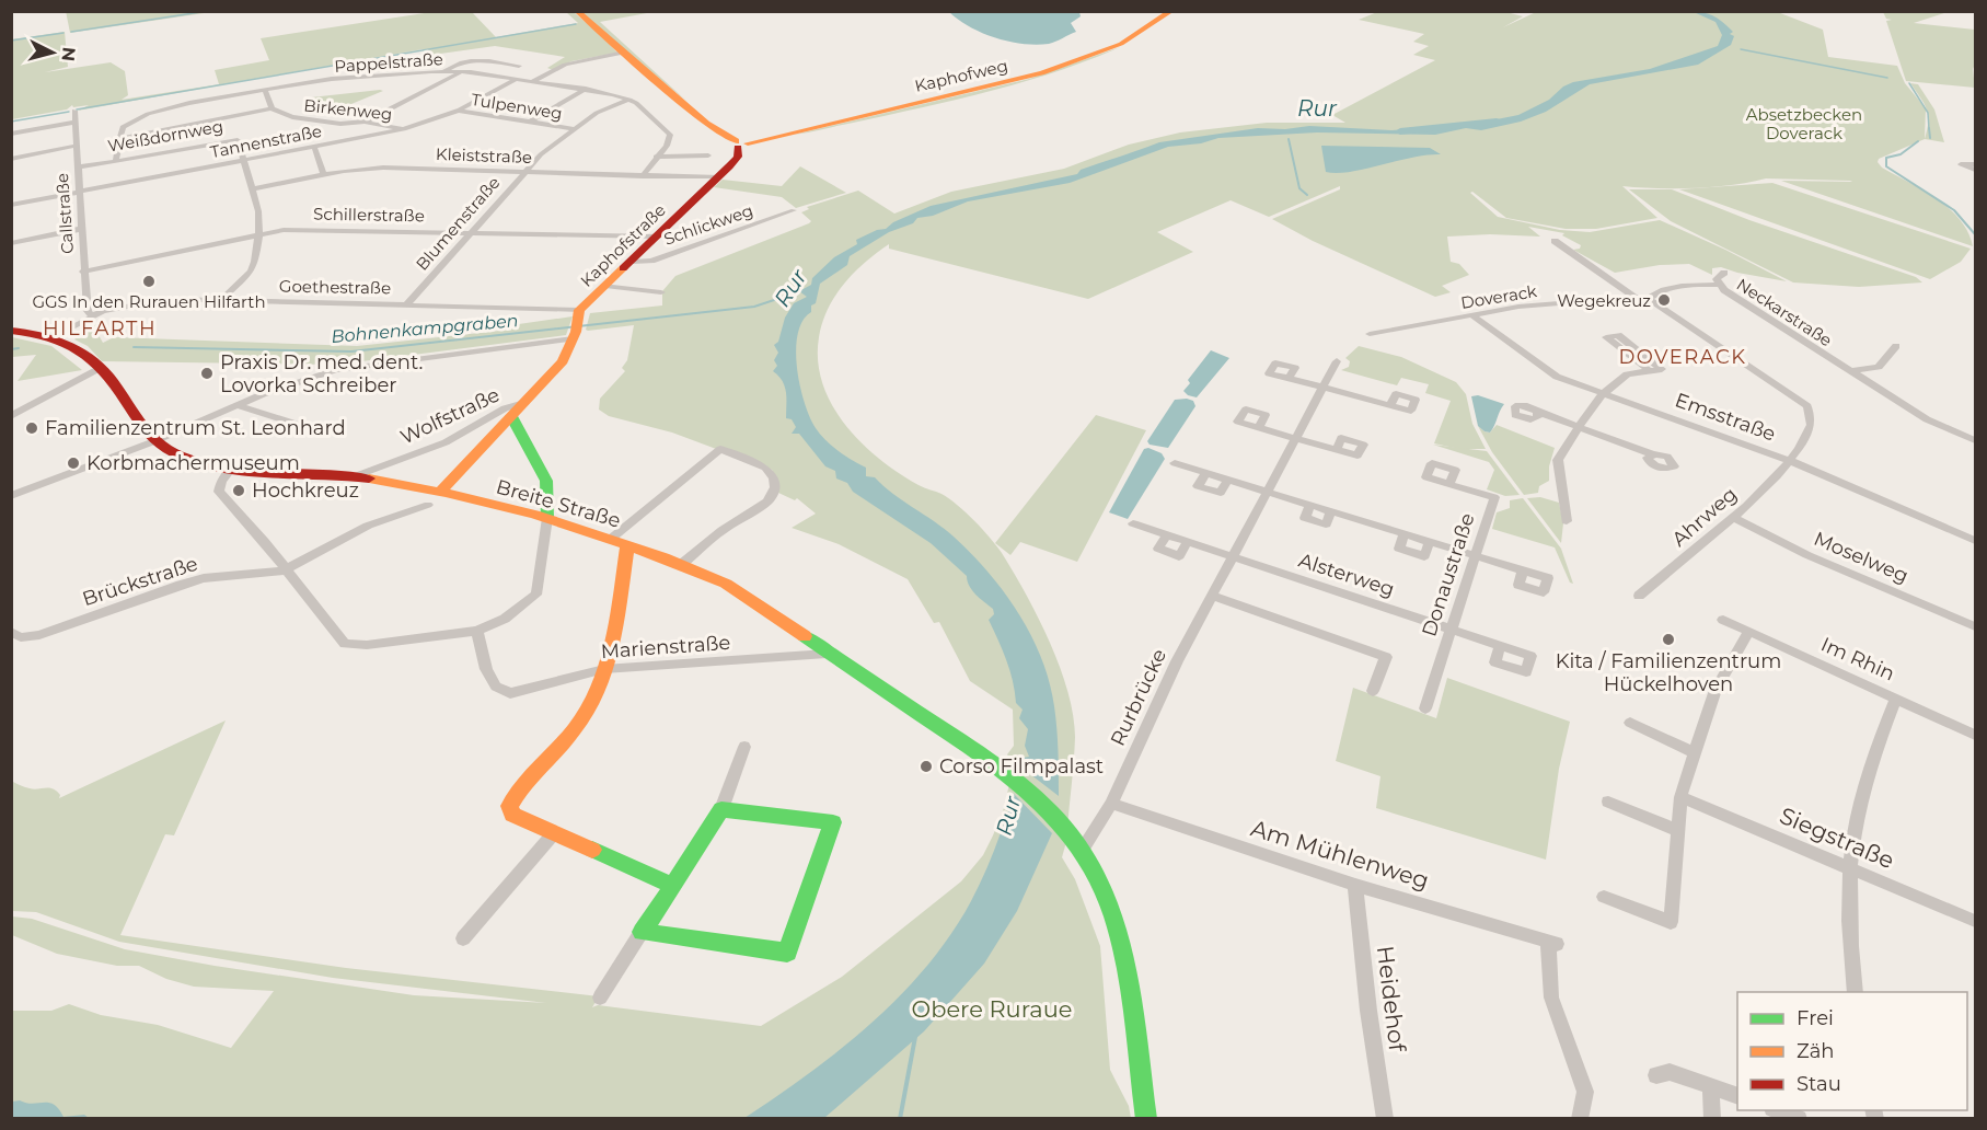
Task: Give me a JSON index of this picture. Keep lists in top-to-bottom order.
{
  "streets": {
    "main road": ["Kaphofweg", "Kaphofstraße", "Breite Straße"],
    "street": [
      "Pappelstraße",
      "Tulpenweg",
      "Birkenweg",
      "Weißdornweg",
      "Tannenstraße",
      "Kleiststraße",
      "Callstraße",
      "Schillerstraße",
      "Blumenstraße",
      "Schlickweg",
      "Goethestraße",
      "Doverack",
      "Neckarstraße",
      "Wolfstraße",
      "Emsstraße",
      "Ahrweg",
      "Moselweg",
      "Alsterweg",
      "Donaustraße",
      "Brückstraße",
      "Marienstraße",
      "Im Rhin",
      "Rurbrücke",
      "Siegstraße",
      "Am Mühlenweg",
      "Heidehof"
    ]
  },
  "crossings": [
    ["Pappelstraße", "Tannenstraße"],
    ["Pappelstraße", "Kleiststraße"],
    ["Pappelstraße", "Blumenstraße"],
    ["Kaphofweg", "Kaphofstraße"],
    ["Tulpenweg", "Tannenstraße"],
    ["Tulpenweg", "Blumenstraße"],
    ["Birkenweg", "Tannenstraße"],
    ["Weißdornweg", "Tannenstraße"],
    ["Weißdornweg", "Callstraße"],
    ["Tannenstraße", "Callstraße"],
    ["Kleiststraße", "Blumenstraße"],
    ["Kleiststraße", "Kaphofstraße"],
    ["Callstraße", "Schillerstraße"],
    ["Callstraße", "Goethestraße"],
    ["Schillerstraße", "Blumenstraße"],
    ["Schillerstraße", "Kaphofstraße"],
    ["Blumenstraße", "Goethestraße"],
    ["Schlickweg", "Kaphofstraße"],
    ["Kaphofstraße", "Goethestraße"],
    ["Kaphofstraße", "Wolfstraße"],
    ["Kaphofstraße", "Breite Straße"],
    ["Goethestraße", "Breite Straße"],
    ["Doverack", "Neckarstraße"],
    ["Doverack", "Emsstraße"],
    ["Doverack", "Ahrweg"],
    ["Wolfstraße", "Breite Straße"],
    ["Emsstraße", "Ahrweg"],
    ["Breite Straße", "Marienstraße"],
    ["Breite Straße", "Rurbrücke"],
    ["Ahrweg", "Moselweg"],
    ["Alsterweg", "Donaustraße"],
    ["Alsterweg", "Rurbrücke"],
    ["Rurbrücke", "Am Mühlenweg"],
    ["Am Mühlenweg", "Heidehof"]
  ],
  "districts": ["HILFARTH", "DOVERACK"],
  "water": ["Rur", "Bohnenkampgraben"],
  "parks": ["Absetzbecken Doverack", "Obere Ruraue"],
  "places": [
    "GGS In den Rurauen Hilfarth",
    "Wegekreuz",
    "Praxis Dr. med. dent. Lovorka Schreiber",
    "Familienzentrum St. Leonhard",
    "Korbmachermuseum",
    "Hochkreuz",
    "Kita / Familienzentrum Hückelhoven",
    "Corso Filmpalast"
  ],
  "legend": ["Frei", "Zäh", "Stau"],
  "north": "right"
}
